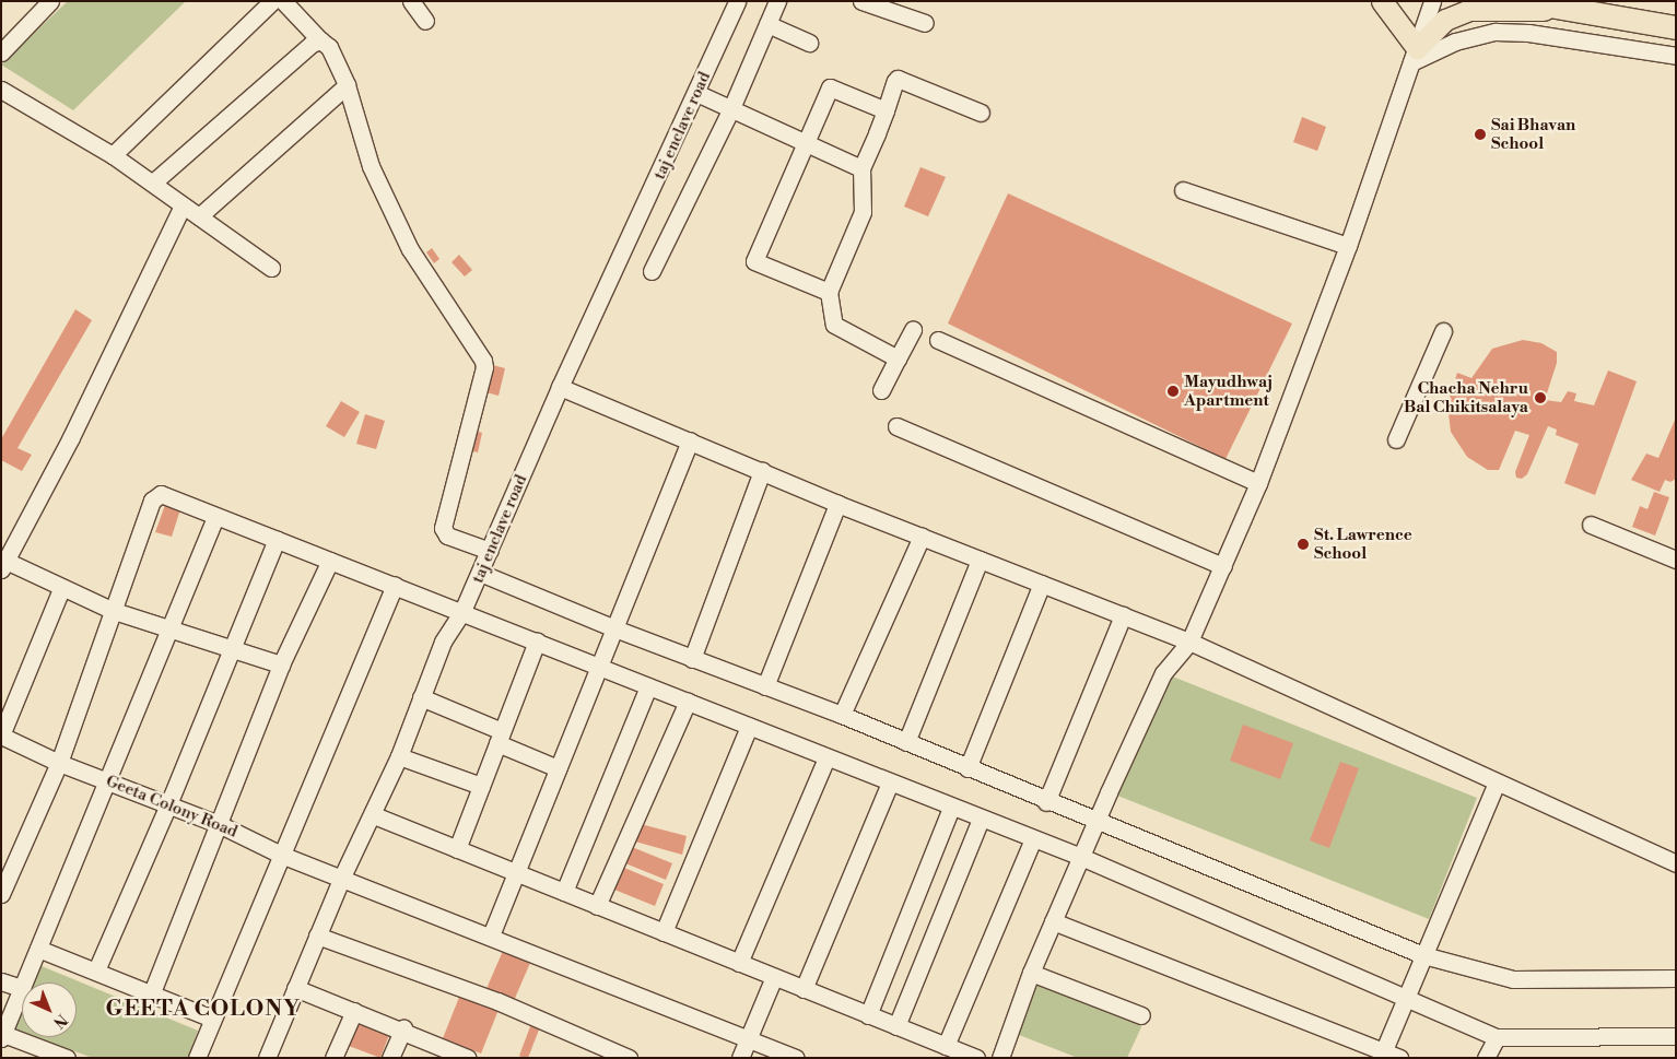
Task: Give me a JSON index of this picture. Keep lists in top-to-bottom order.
{
  "streets": {
    "street": ["taj enclave road", "Geeta Colony Road"]
  },
  "crossings": [
    ["taj enclave road", "Geeta Colony Road"]
  ],
  "districts": ["GEETA COLONY"],
  "places": [
    "Sai Bhavan School",
    "Mayudhwaj Apartment",
    "Chacha Nehru Bal Chikitsalaya",
    "St. Lawrence School"
  ],
  "north": "bottom right"
}
